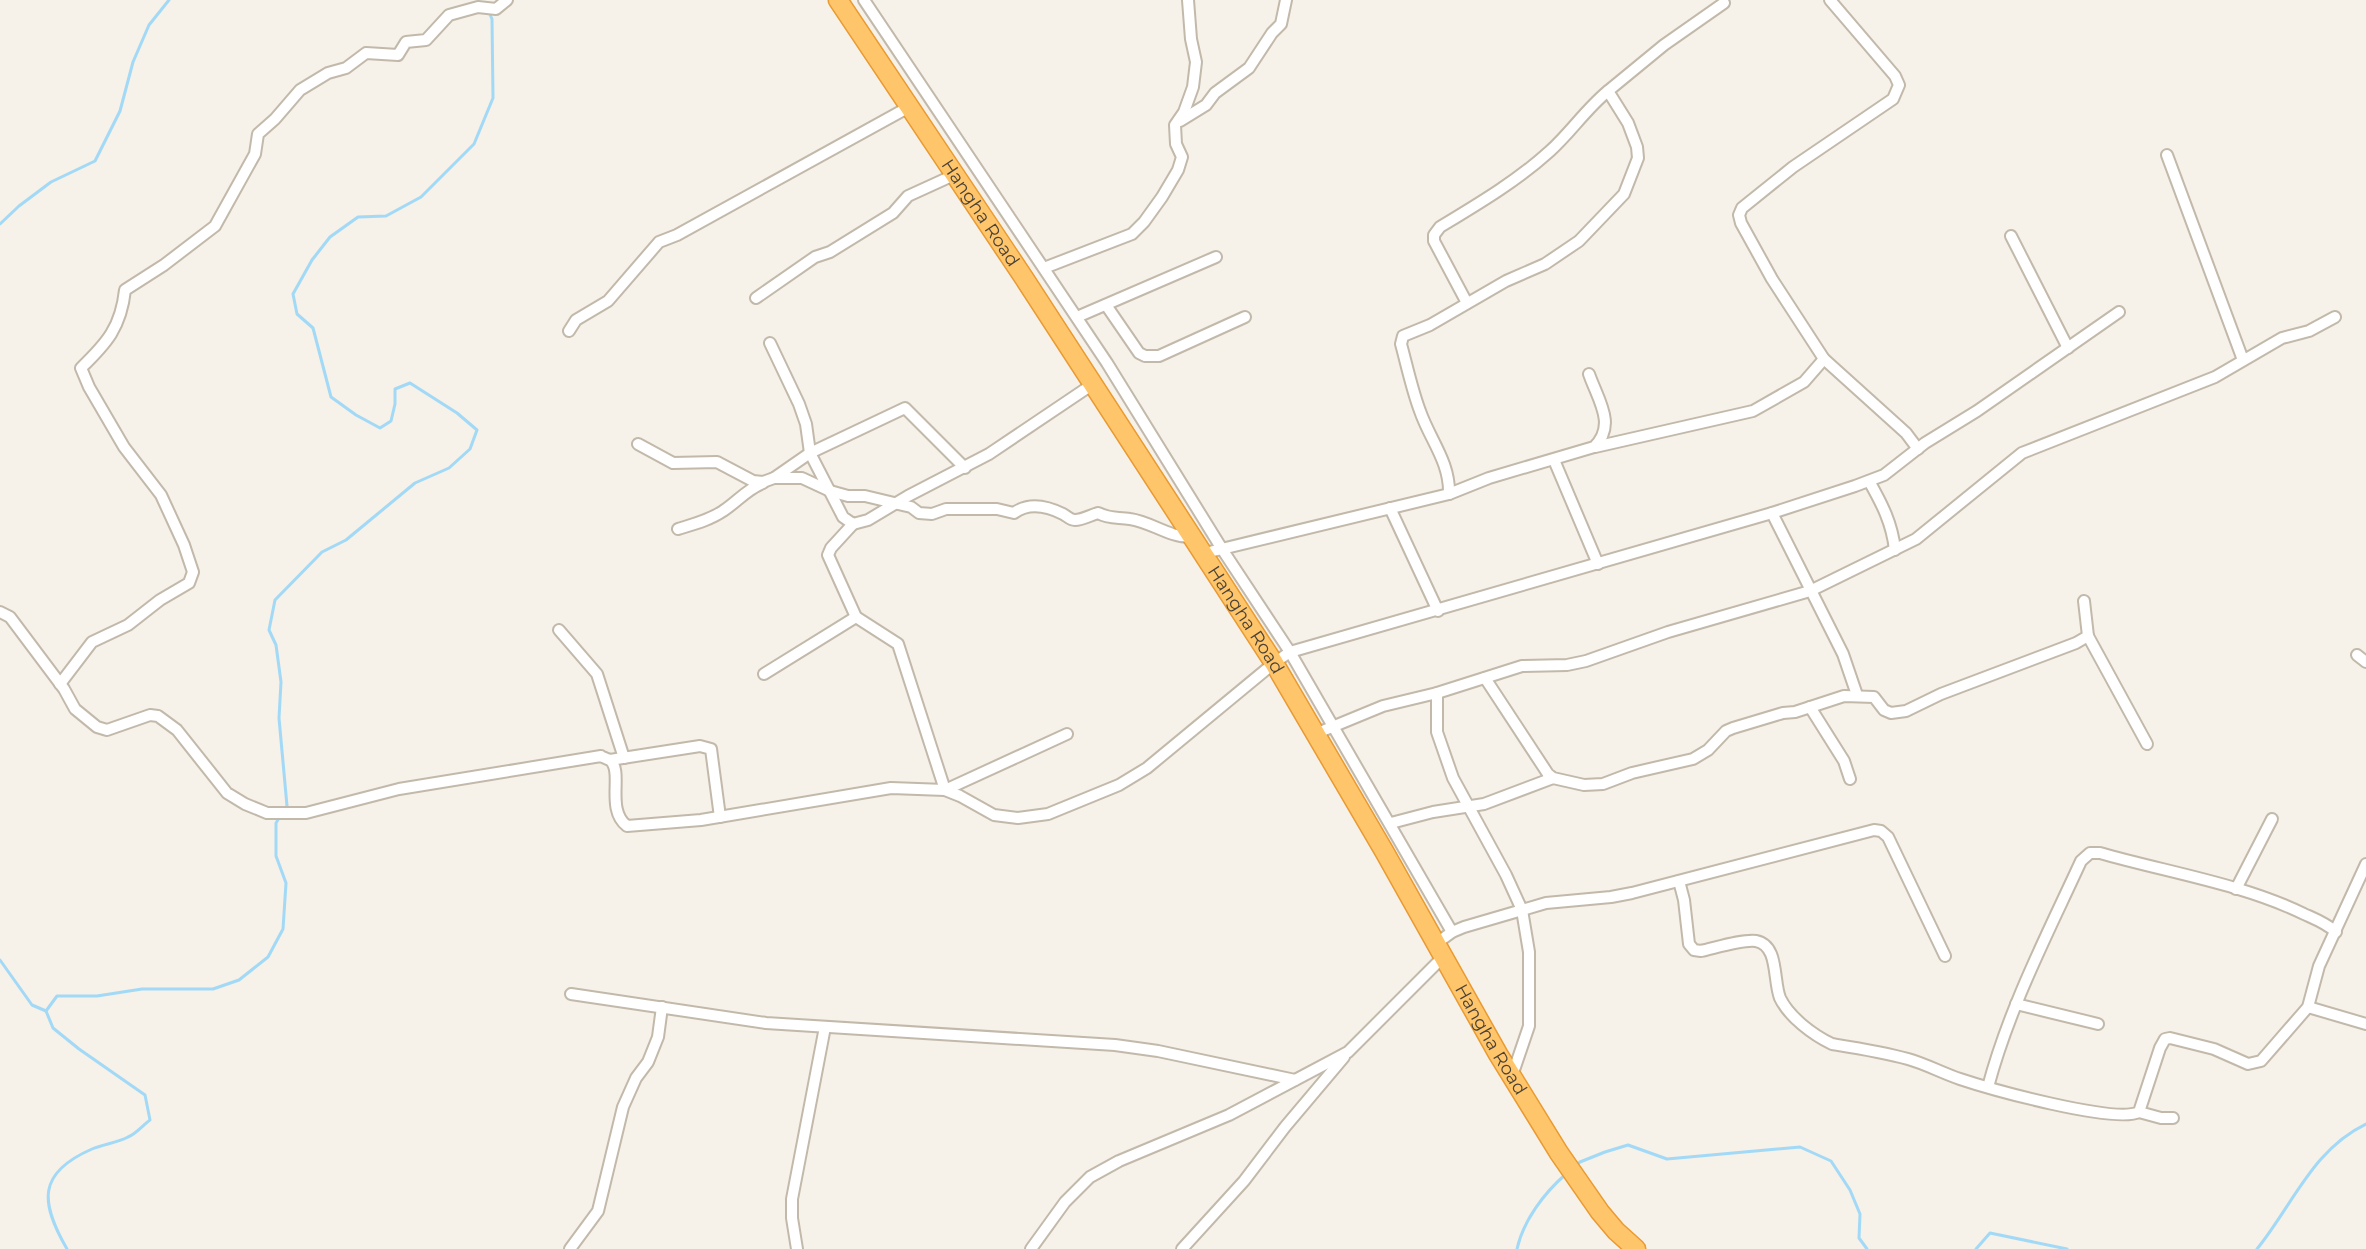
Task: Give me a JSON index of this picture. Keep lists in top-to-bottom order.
{
  "streets": {
    "highway": ["Hangha Road"]
  }
}
